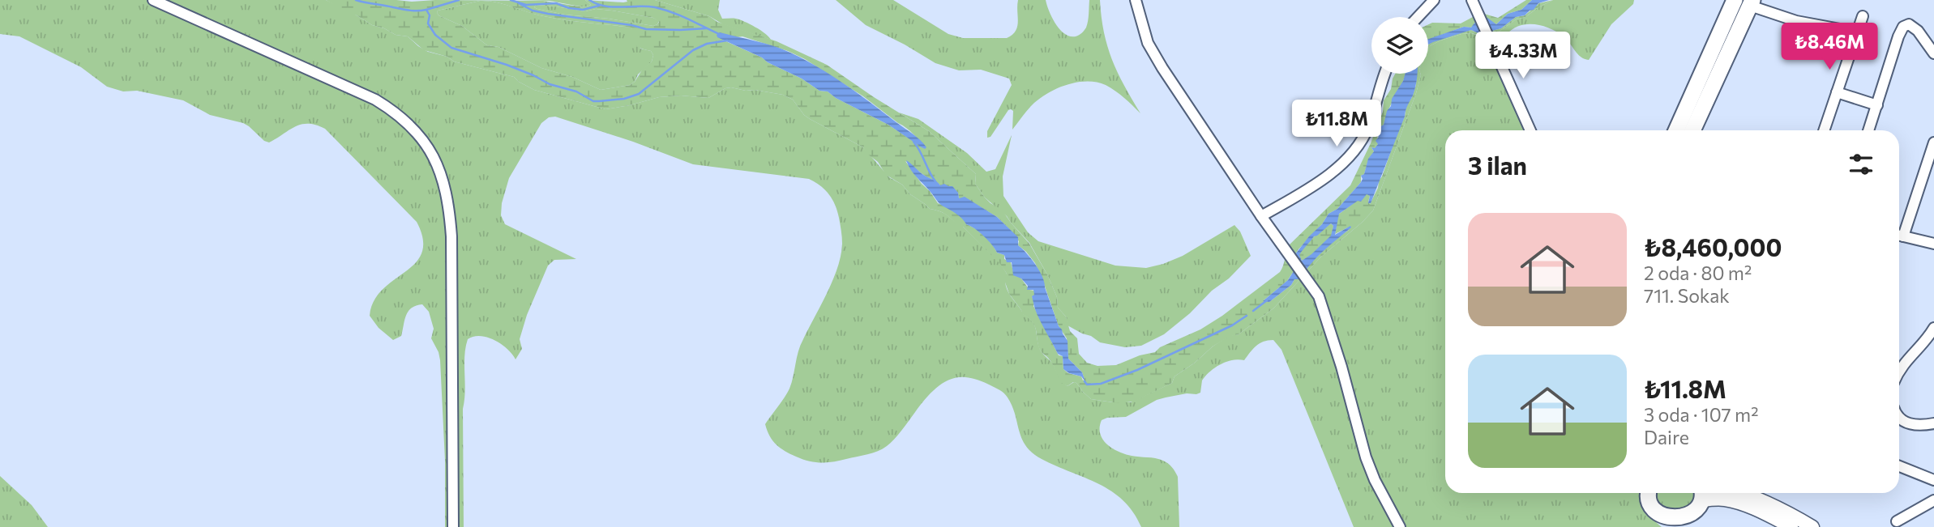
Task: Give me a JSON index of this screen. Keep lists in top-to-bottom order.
{
  "page": {
    "price": ["₺8.46M", "₺4.33M", "₺11.8M"],
    "heading": "3 ilan",
    "list": [
      {
        "name": "₺8,460,000",
        "note": "2 oda · 80 m² · 711. Sokak"
      },
      {
        "name": "₺11.8M",
        "note": "3 oda · 107 m² · Daire"
      }
    ]
  }
}
